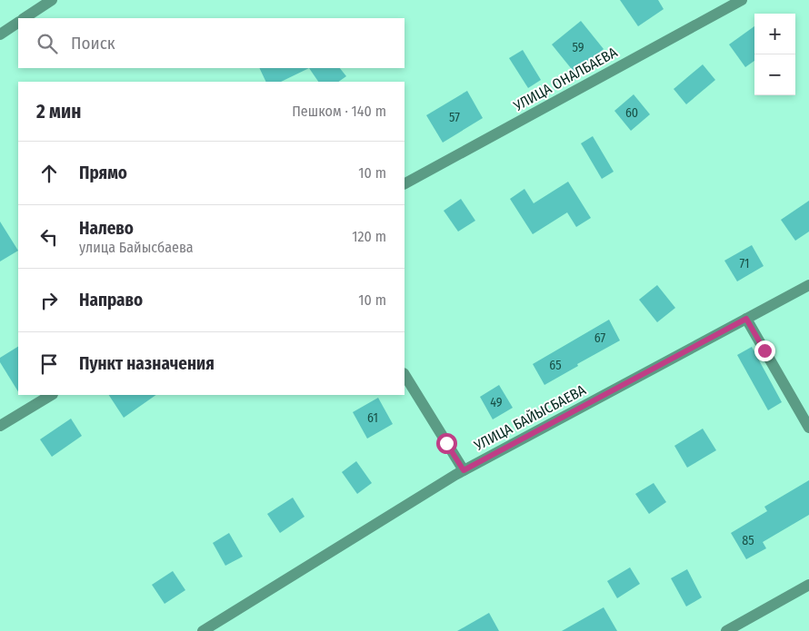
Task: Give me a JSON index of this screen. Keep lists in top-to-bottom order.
{
  "streets": {
    "street": ["УЛИЦА ОНАЛБАЕВА", "УЛИЦА БАЙЫСБАЕВА"]
  },
  "house_numbers": [
    "59",
    "60",
    "57",
    "71",
    "67",
    "65",
    "49",
    "61",
    "85"
  ],
  "page": {
    "map_buttons": ["+", "−"],
    "search": "Поиск",
    "heading": ["2 мин", "Пешком · 140 m"],
    "list": [
      ["Прямо", "10 m"],
      ["Налево", "улица Байысбаева", "120 m"],
      ["Направо", "10 m"],
      "Пункт назначения"
    ]
  }
}
